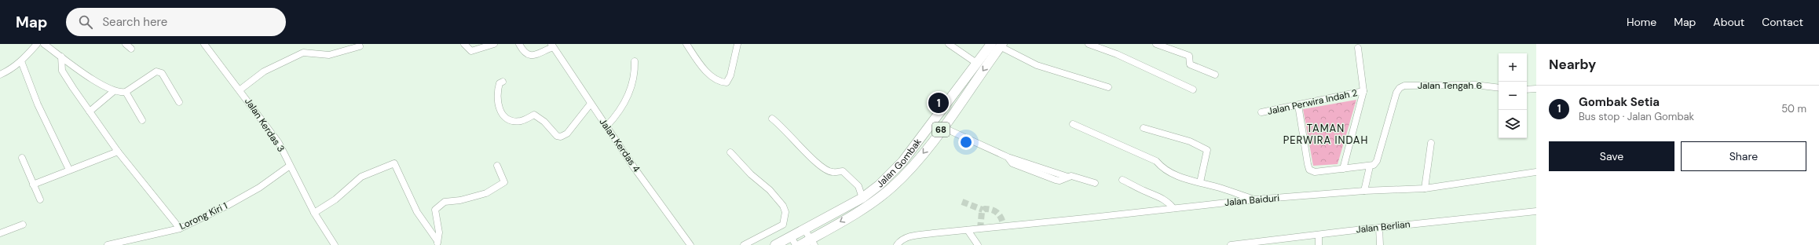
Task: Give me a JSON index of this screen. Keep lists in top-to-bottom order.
{
  "streets": {
    "main road": ["68", "Jalan Gombak"],
    "street": [
      "Jalan Tengah 6",
      "Jalan Perwira Indah 2",
      "Jalan Kerdas 3",
      "Jalan Kerdas 4",
      "Jalan Baiduri",
      "Lorong Kiri 1",
      "Jalan Berlian"
    ]
  },
  "crossings": [
    ["Jalan Kerdas 3", "Lorong Kiri 1"]
  ],
  "districts": ["TAMAN PERWIRA INDAH"],
  "page": {
    "header": "Map",
    "search": "Search here",
    "nav": [
      "Home",
      "Map",
      "About",
      "Contact"
    ],
    "heading": "Nearby",
    "map_buttons": ["+", "−"],
    "list": [
      {
        "mark": "1",
        "name": "Gombak Setia",
        "note": "Bus stop · Jalan Gombak",
        "value": "50 m"
      }
    ],
    "pins": "1",
    "buttons": ["Save", "Share"]
  }
}
